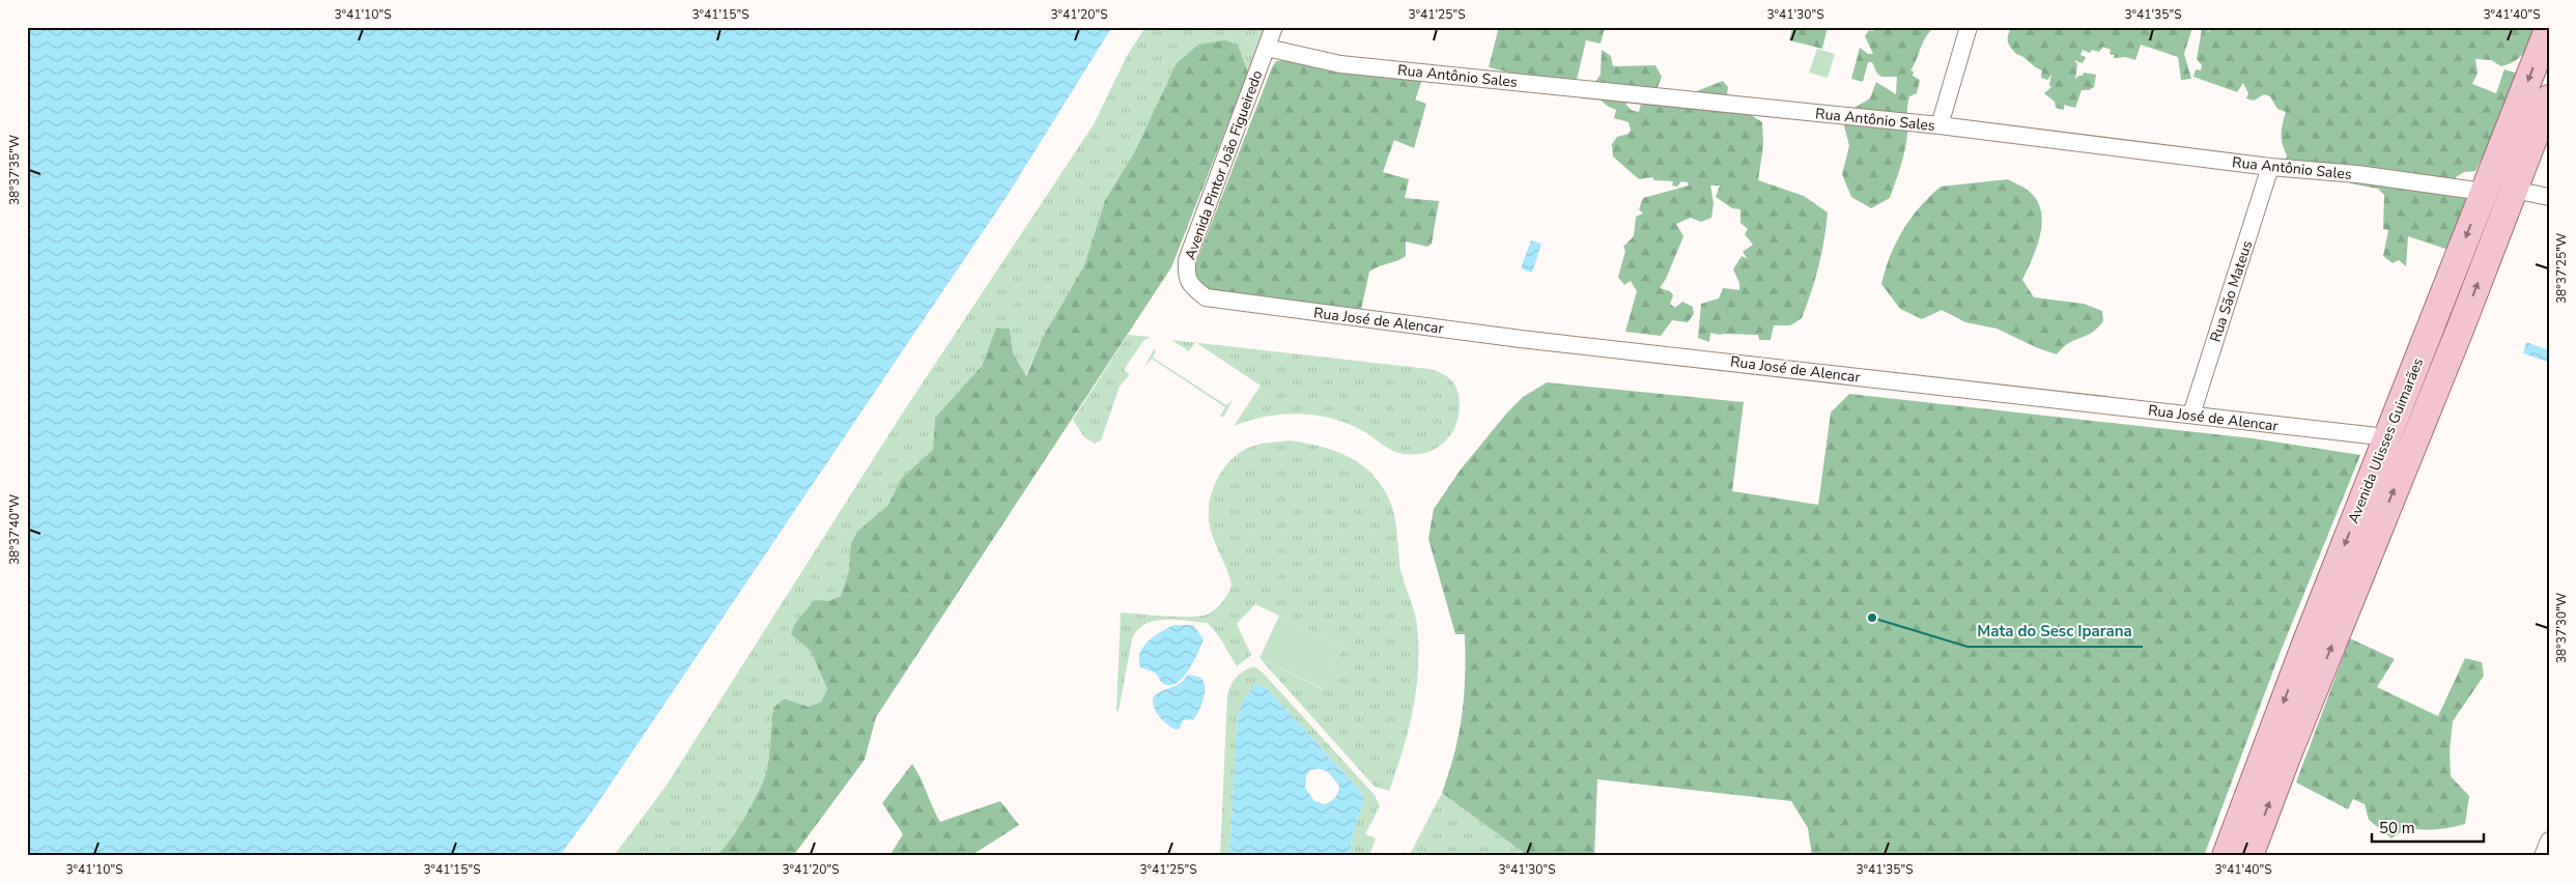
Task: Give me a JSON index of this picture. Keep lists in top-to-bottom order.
{
  "streets": {
    "main road": ["Avenida Ulisses Guimarães"],
    "street": [
      "Rua Antônio Sales",
      "Avenida Pintor João Figueiredo",
      "Rua São Mateus",
      "Rua José de Alencar"
    ]
  },
  "crossings": [
    ["Rua Antônio Sales", "Avenida Pintor João Figueiredo"],
    ["Rua Antônio Sales", "Rua São Mateus"],
    ["Rua Antônio Sales", "Avenida Ulisses Guimarães"],
    ["Avenida Pintor João Figueiredo", "Rua José de Alencar"],
    ["Rua São Mateus", "Rua José de Alencar"],
    ["Rua José de Alencar", "Avenida Ulisses Guimarães"]
  ],
  "places": ["Mata do Sesc Iparana"],
  "scale_bar": "50 m",
  "coordinates": [
    "3°41'10\"S",
    "3°41'15\"S",
    "3°41'20\"S",
    "3°41'25\"S",
    "3°41'30\"S",
    "3°41'35\"S",
    "3°41'40\"S",
    "38°37'35\"W",
    "38°37'25\"W",
    "38°37'40\"W",
    "38°37'30\"W"
  ]
}
